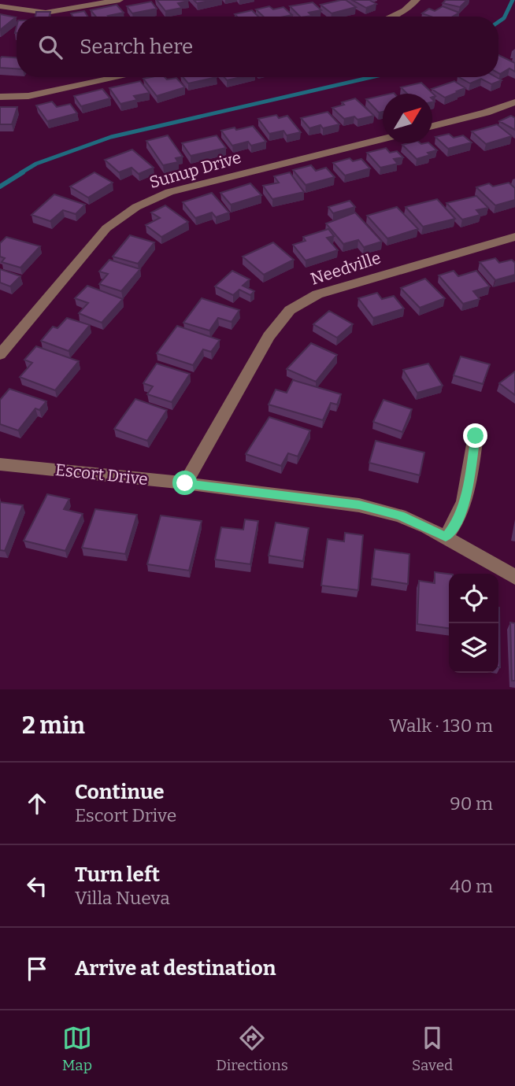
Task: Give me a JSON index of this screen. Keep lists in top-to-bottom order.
{
  "streets": {
    "street": ["Sunup Drive", "Needville", "Escort Drive"]
  },
  "crossings": [
    ["Needville", "Escort Drive"]
  ],
  "north": "top right",
  "page": {
    "search": "Search here",
    "heading": ["2 min", "Walk · 130 m"],
    "list": [
      ["Continue", "Escort Drive", "90 m"],
      ["Turn left", "Villa Nueva", "40 m"],
      "Arrive at destination"
    ],
    "nav": ["Map", "Directions", "Saved"]
  }
}
